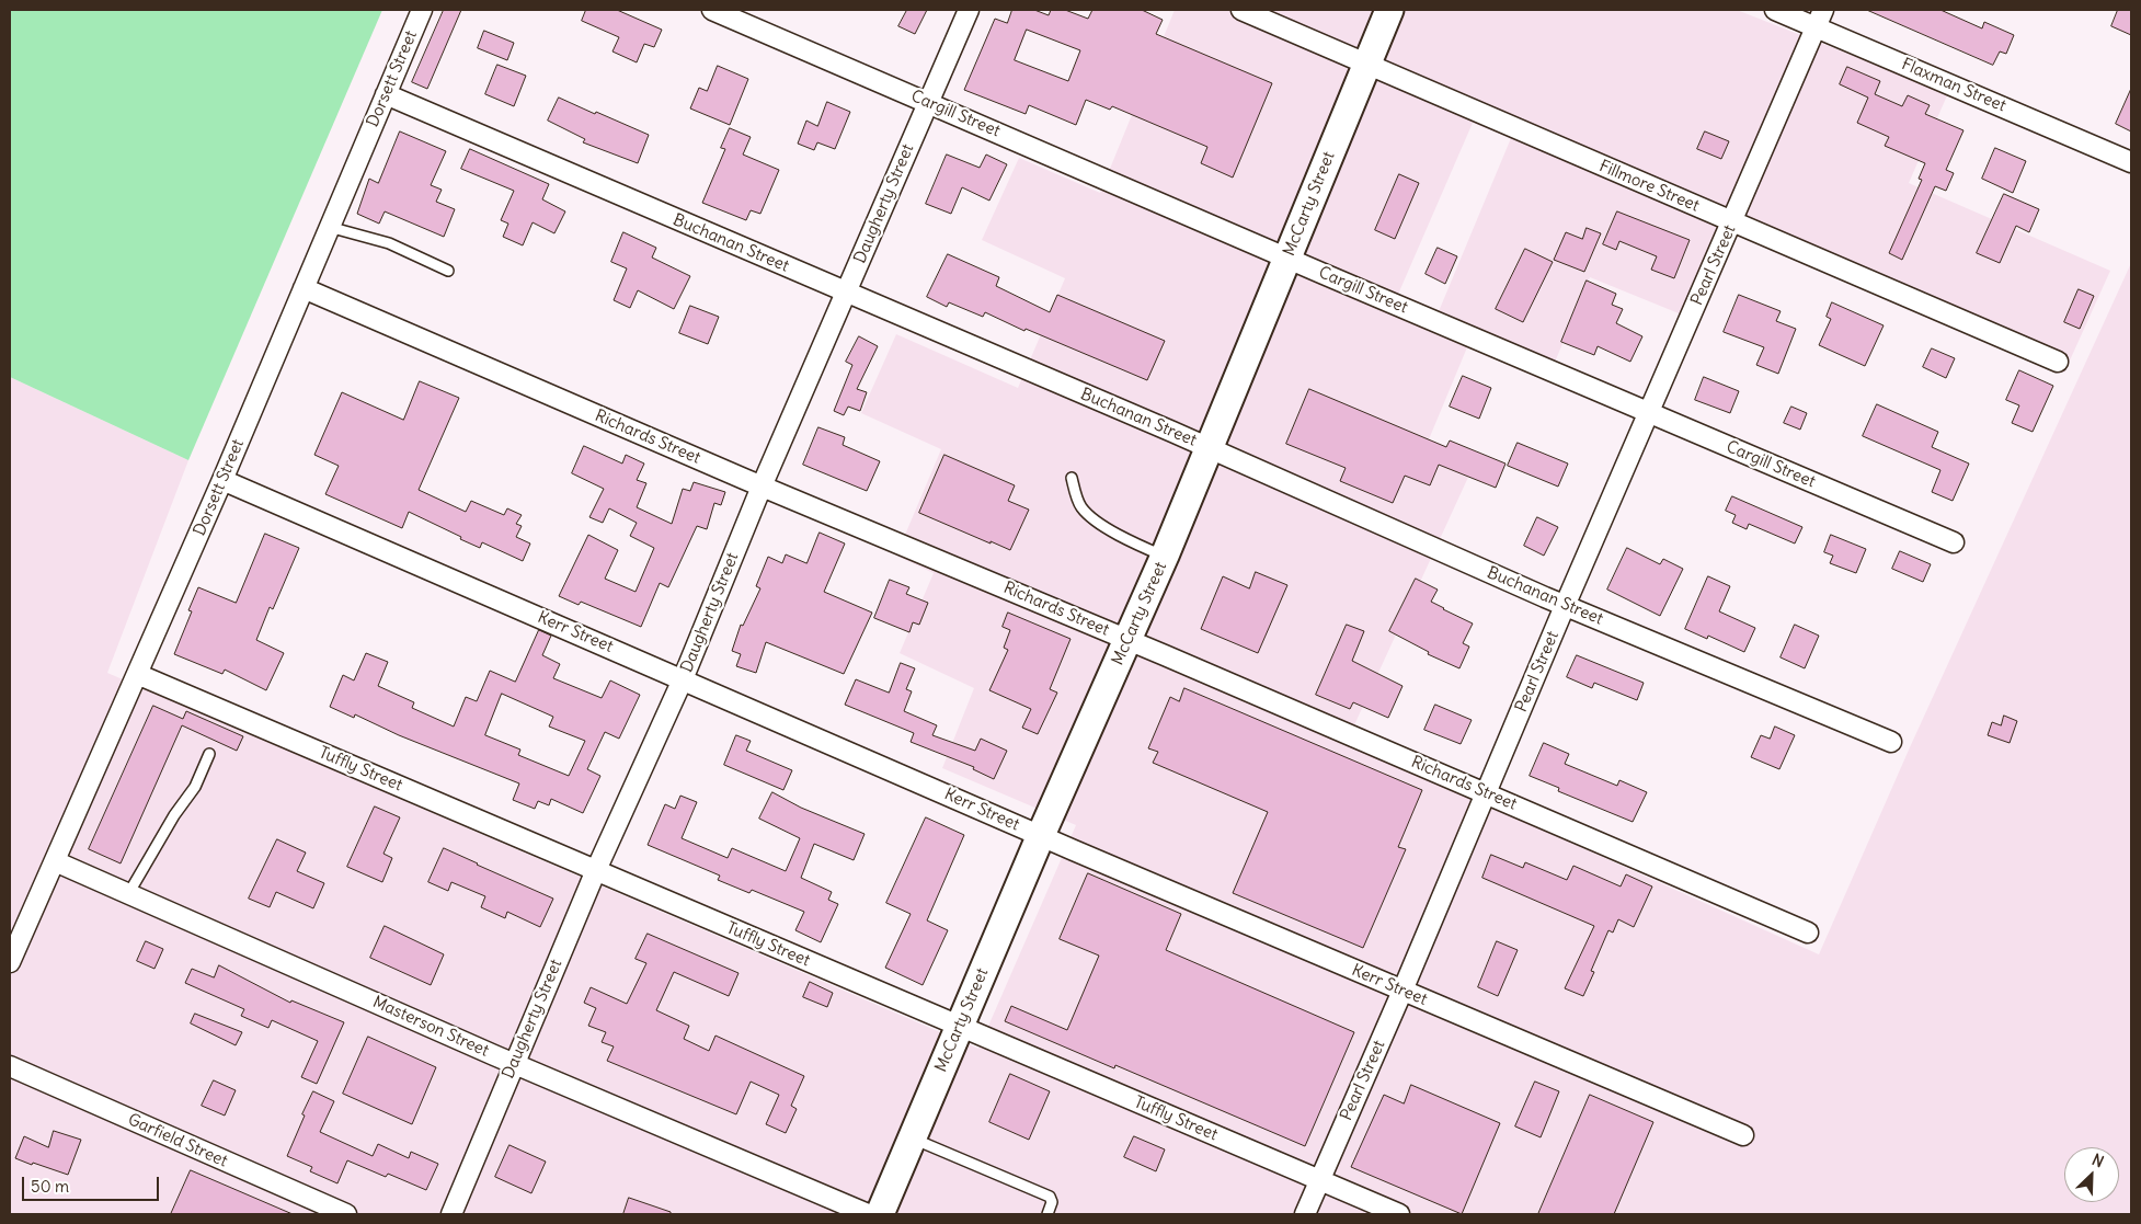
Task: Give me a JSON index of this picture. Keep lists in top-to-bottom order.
{
  "streets": {
    "main road": ["McCarty Street"],
    "street": [
      "Dorsett Street",
      "Flaxman Street",
      "Cargill Street",
      "Fillmore Street",
      "Daugherty Street",
      "Buchanan Street",
      "Pearl Street",
      "Richards Street",
      "Kerr Street",
      "Tuffly Street",
      "Masterson Street",
      "Garfield Street"
    ]
  },
  "crossings": [
    ["Dorsett Street", "Buchanan Street"],
    ["Dorsett Street", "Richards Street"],
    ["Dorsett Street", "Kerr Street"],
    ["Dorsett Street", "Tuffly Street"],
    ["Dorsett Street", "Masterson Street"],
    ["Flaxman Street", "Pearl Street"],
    ["Cargill Street", "Daugherty Street"],
    ["Cargill Street", "McCarty Street"],
    ["Cargill Street", "Pearl Street"],
    ["Fillmore Street", "McCarty Street"],
    ["Fillmore Street", "Pearl Street"],
    ["Daugherty Street", "Buchanan Street"],
    ["Daugherty Street", "Richards Street"],
    ["Daugherty Street", "Kerr Street"],
    ["Daugherty Street", "Tuffly Street"],
    ["Daugherty Street", "Masterson Street"],
    ["McCarty Street", "Buchanan Street"],
    ["McCarty Street", "Richards Street"],
    ["McCarty Street", "Kerr Street"],
    ["McCarty Street", "Tuffly Street"],
    ["Buchanan Street", "Pearl Street"],
    ["Pearl Street", "Richards Street"],
    ["Pearl Street", "Kerr Street"],
    ["Pearl Street", "Tuffly Street"]
  ],
  "scale_bar": "50 m",
  "north": "top right"
}
